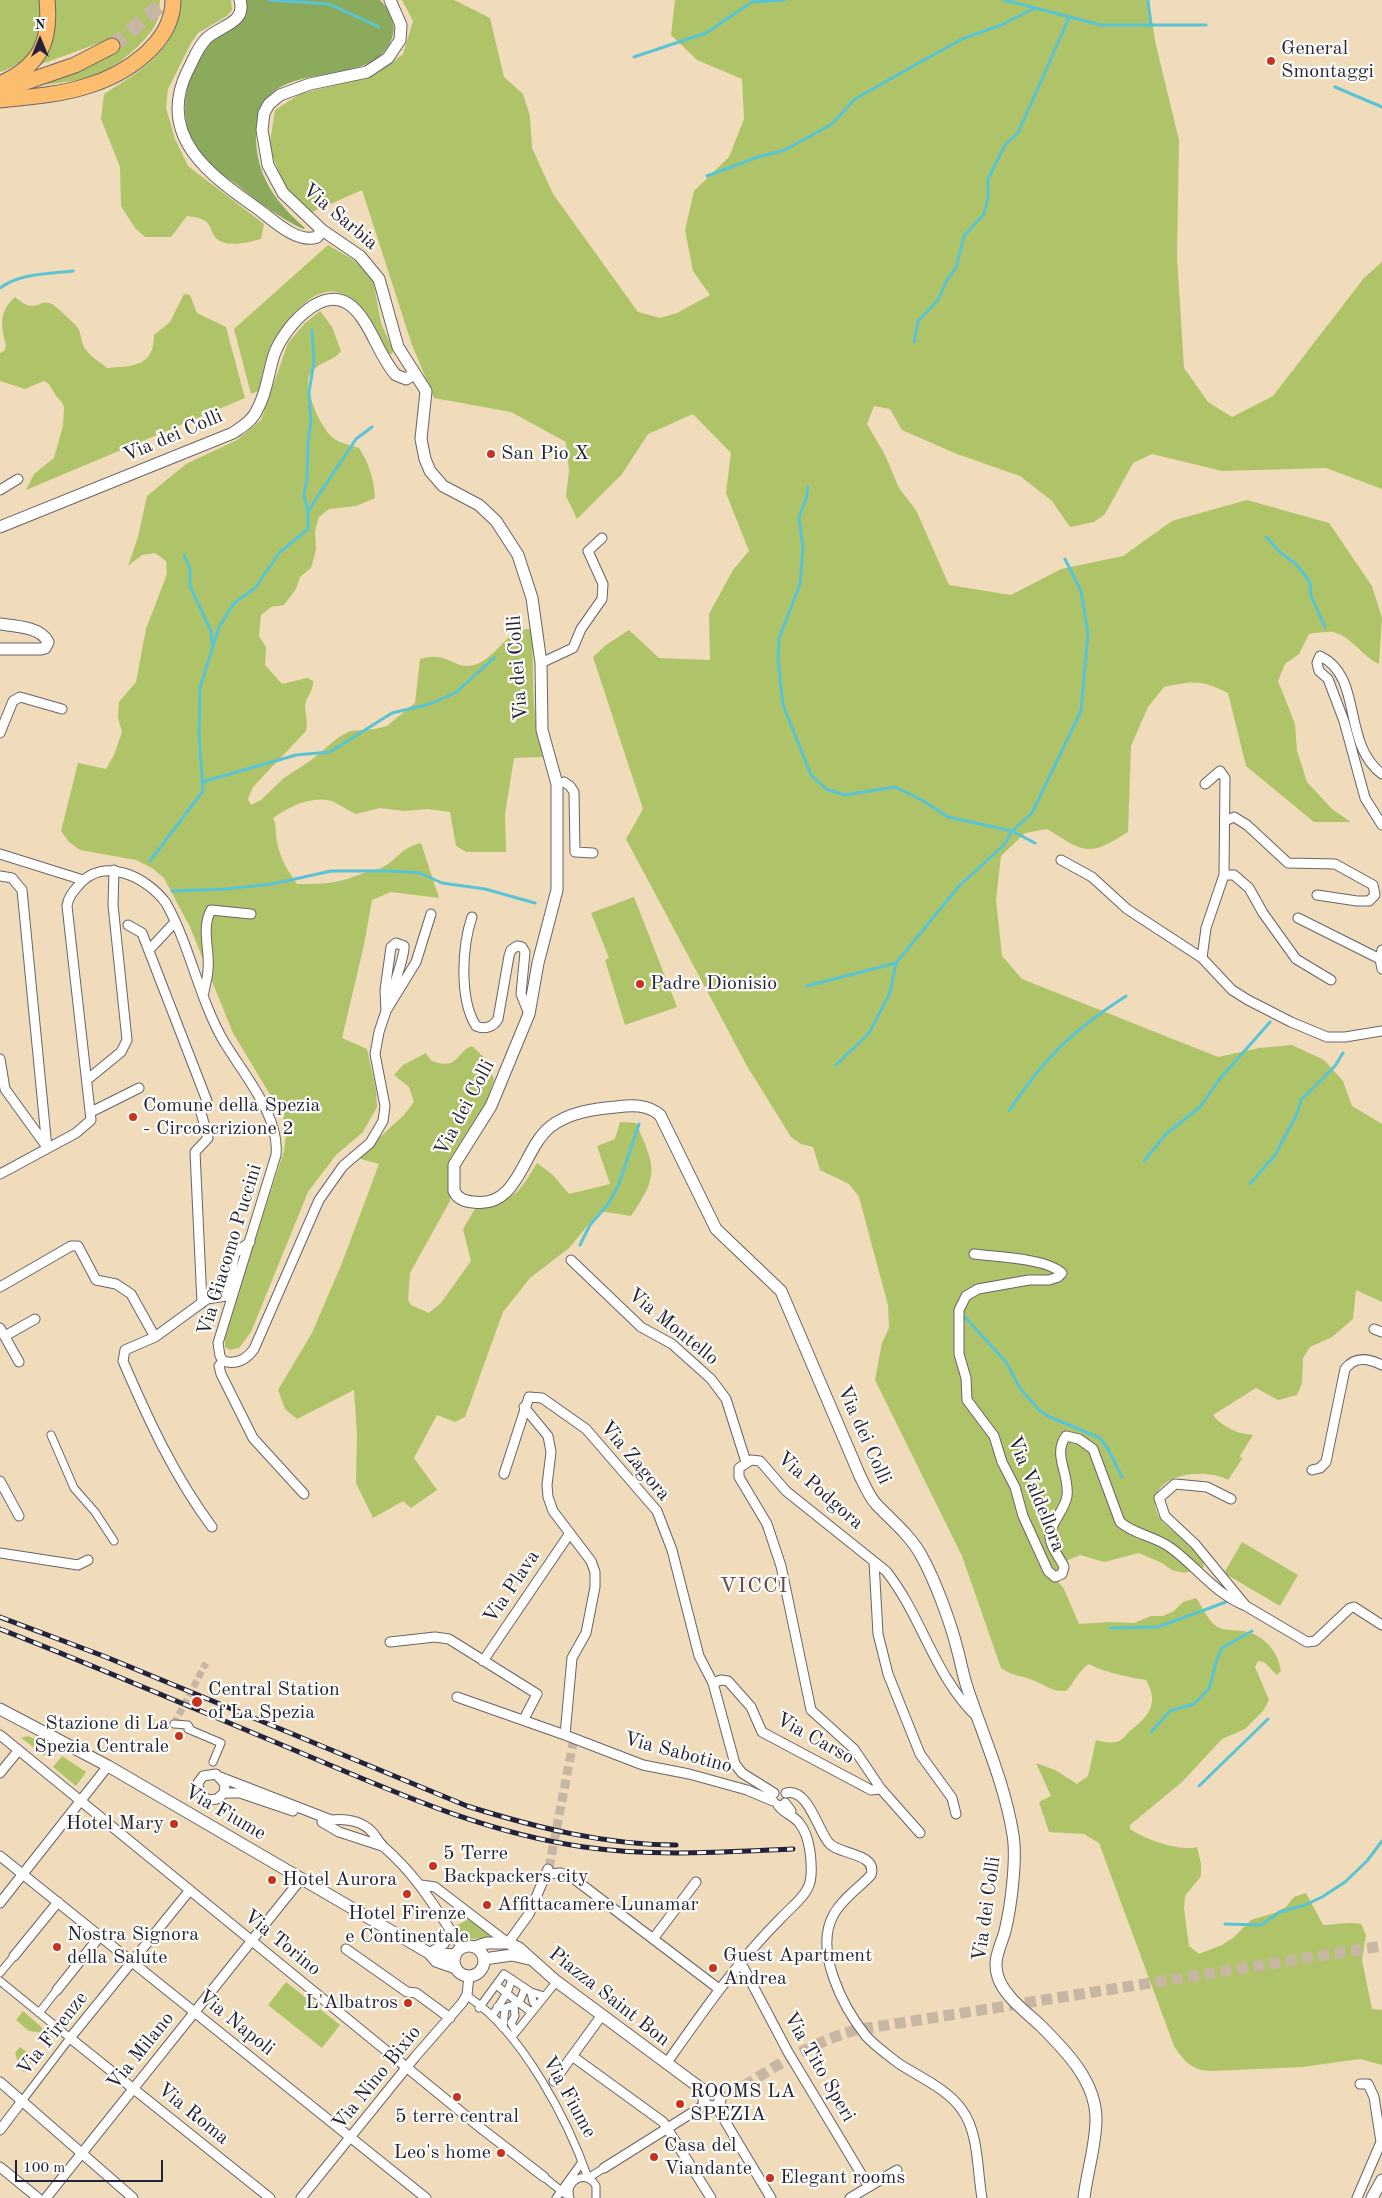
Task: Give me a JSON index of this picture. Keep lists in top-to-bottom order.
{
  "streets": {
    "street": [
      "Via Sarbia",
      "Via dei Colli",
      "Via Giacomo Puccini",
      "Via Montello",
      "Via Zagora",
      "Via Podgora",
      "Via Valdellora",
      "Via Plava",
      "Via Carso",
      "Via Sabotino",
      "Via Fiume",
      "Via Torino",
      "Piazza Saint Bon",
      "Via Napoli",
      "Via Firenze",
      "Via Milano",
      "Via Tito Speri",
      "Via Nino Bixio",
      "Via Roma"
    ]
  },
  "crossings": [
    ["Via Sarbia", "Via dei Colli"],
    ["Via dei Colli", "Via Podgora"],
    ["Via Montello", "Via Podgora"],
    ["Via Zagora", "Via Carso"],
    ["Via Podgora", "Via Carso"],
    ["Via Fiume", "Piazza Saint Bon"],
    ["Via Fiume", "Via Milano"],
    ["Via Fiume", "Via Nino Bixio"],
    ["Via Torino", "Via Firenze"],
    ["Via Torino", "Via Milano"],
    ["Via Torino", "Via Nino Bixio"],
    ["Piazza Saint Bon", "Via Nino Bixio"],
    ["Via Napoli", "Via Firenze"],
    ["Via Napoli", "Via Milano"],
    ["Via Napoli", "Via Nino Bixio"],
    ["Via Firenze", "Via Roma"],
    ["Via Milano", "Via Roma"]
  ],
  "districts": ["VICCI"],
  "places": [
    "General Smontaggi",
    "San Pio X",
    "Padre Dionisio",
    "Comune della Spezia - Circoscrizione 2",
    "Central Station of La Spezia",
    "Stazione di La Spezia Centrale",
    "Hotel Mary",
    "5 Terre Backpackers city",
    "Hotel Aurora",
    "Hotel Firenze e Continentale",
    "Affittacamere Lunamar",
    "Nostra Signora della Salute",
    "Guest Apartment Andrea",
    "L'Albatros",
    "5 terre central",
    "ROOMS LA SPEZIA",
    "Leo's home",
    "Casa del Viandante",
    "Elegant rooms"
  ],
  "scale_bar": "100 m",
  "north": "top"
}
